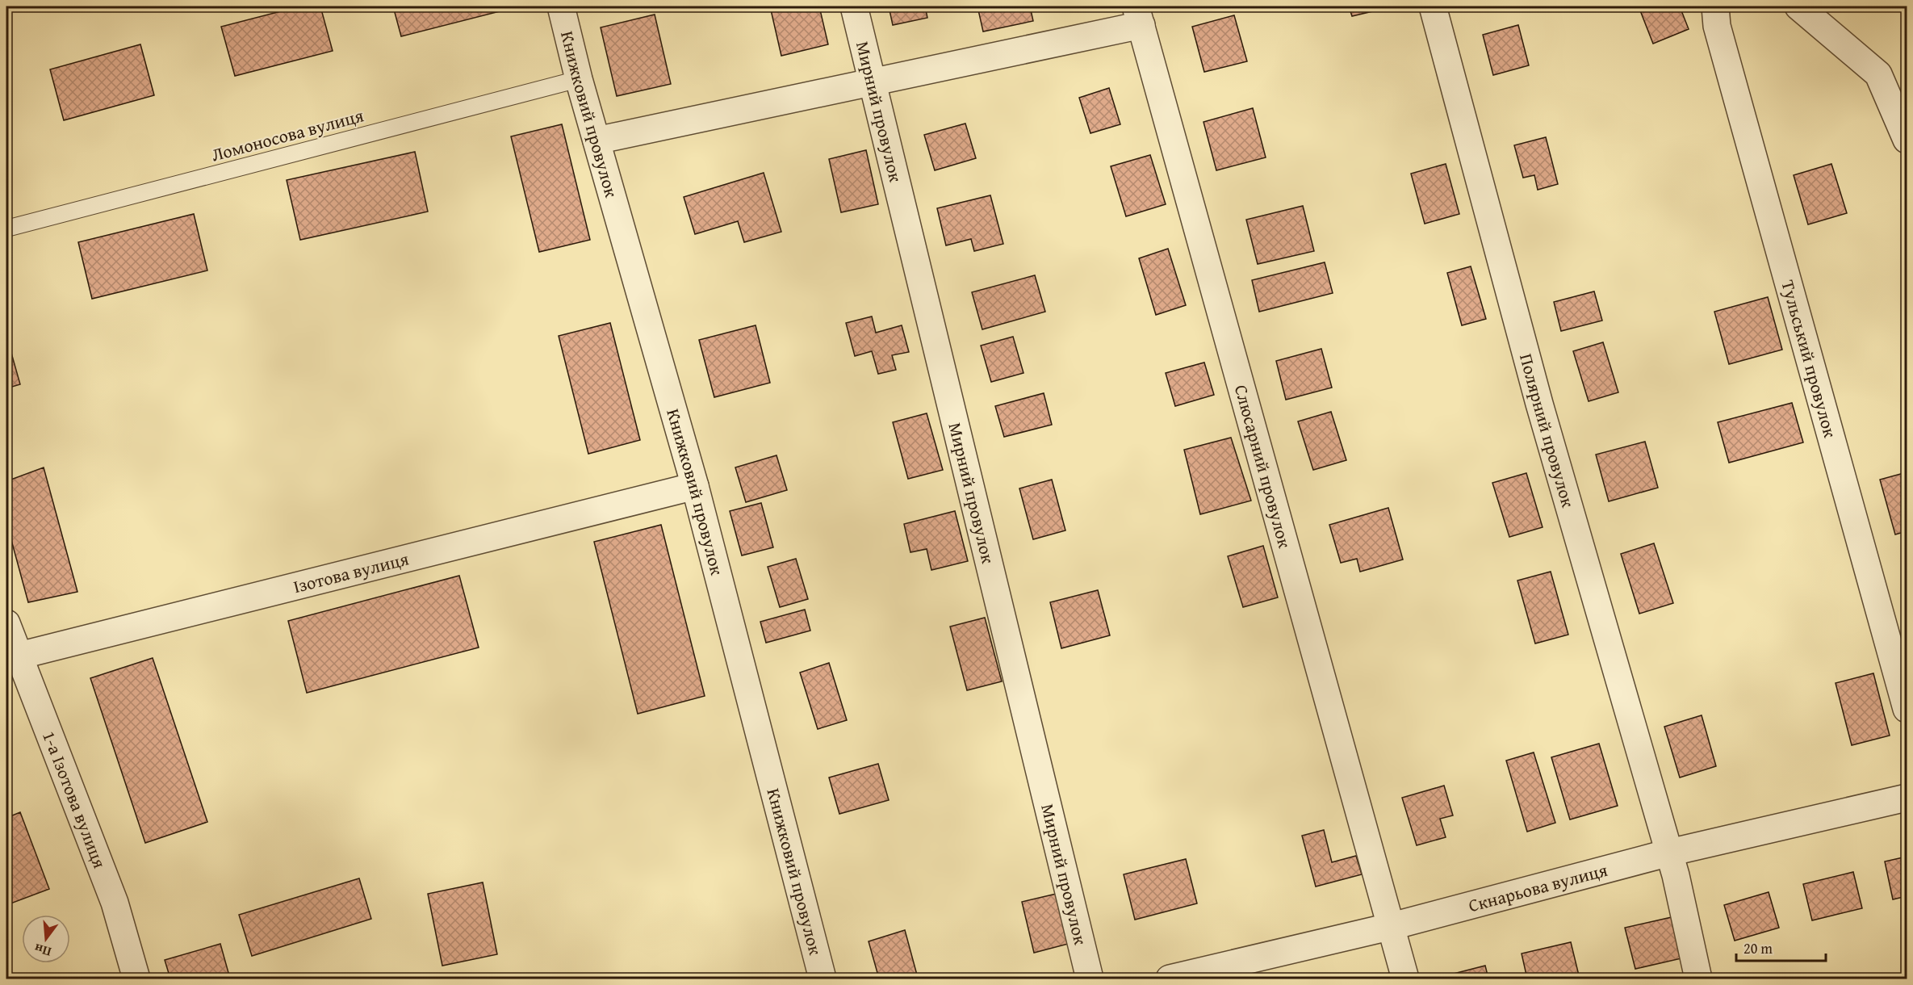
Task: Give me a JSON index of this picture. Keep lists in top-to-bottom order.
{
  "streets": {
    "street": [
      "Мирний провулок",
      "Книжковий провулок",
      "Тульський провулок",
      "Полярний провулок",
      "Слюсарний провулок",
      "Ізотова вулиця",
      "1-а Ізотова вулиця",
      "Скнарьова вулиця"
    ],
    "lane": ["Ломоносова вулиця"]
  },
  "crossings": [
    ["Книжковий провулок", "Ломоносова вулиця"],
    ["Книжковий провулок", "Ізотова вулиця"],
    ["Полярний провулок", "Скнарьова вулиця"],
    ["Слюсарний провулок", "Скнарьова вулиця"],
    ["Ізотова вулиця", "1-а Ізотова вулиця"]
  ],
  "scale_bar": "20 m",
  "north": "bottom"
}
